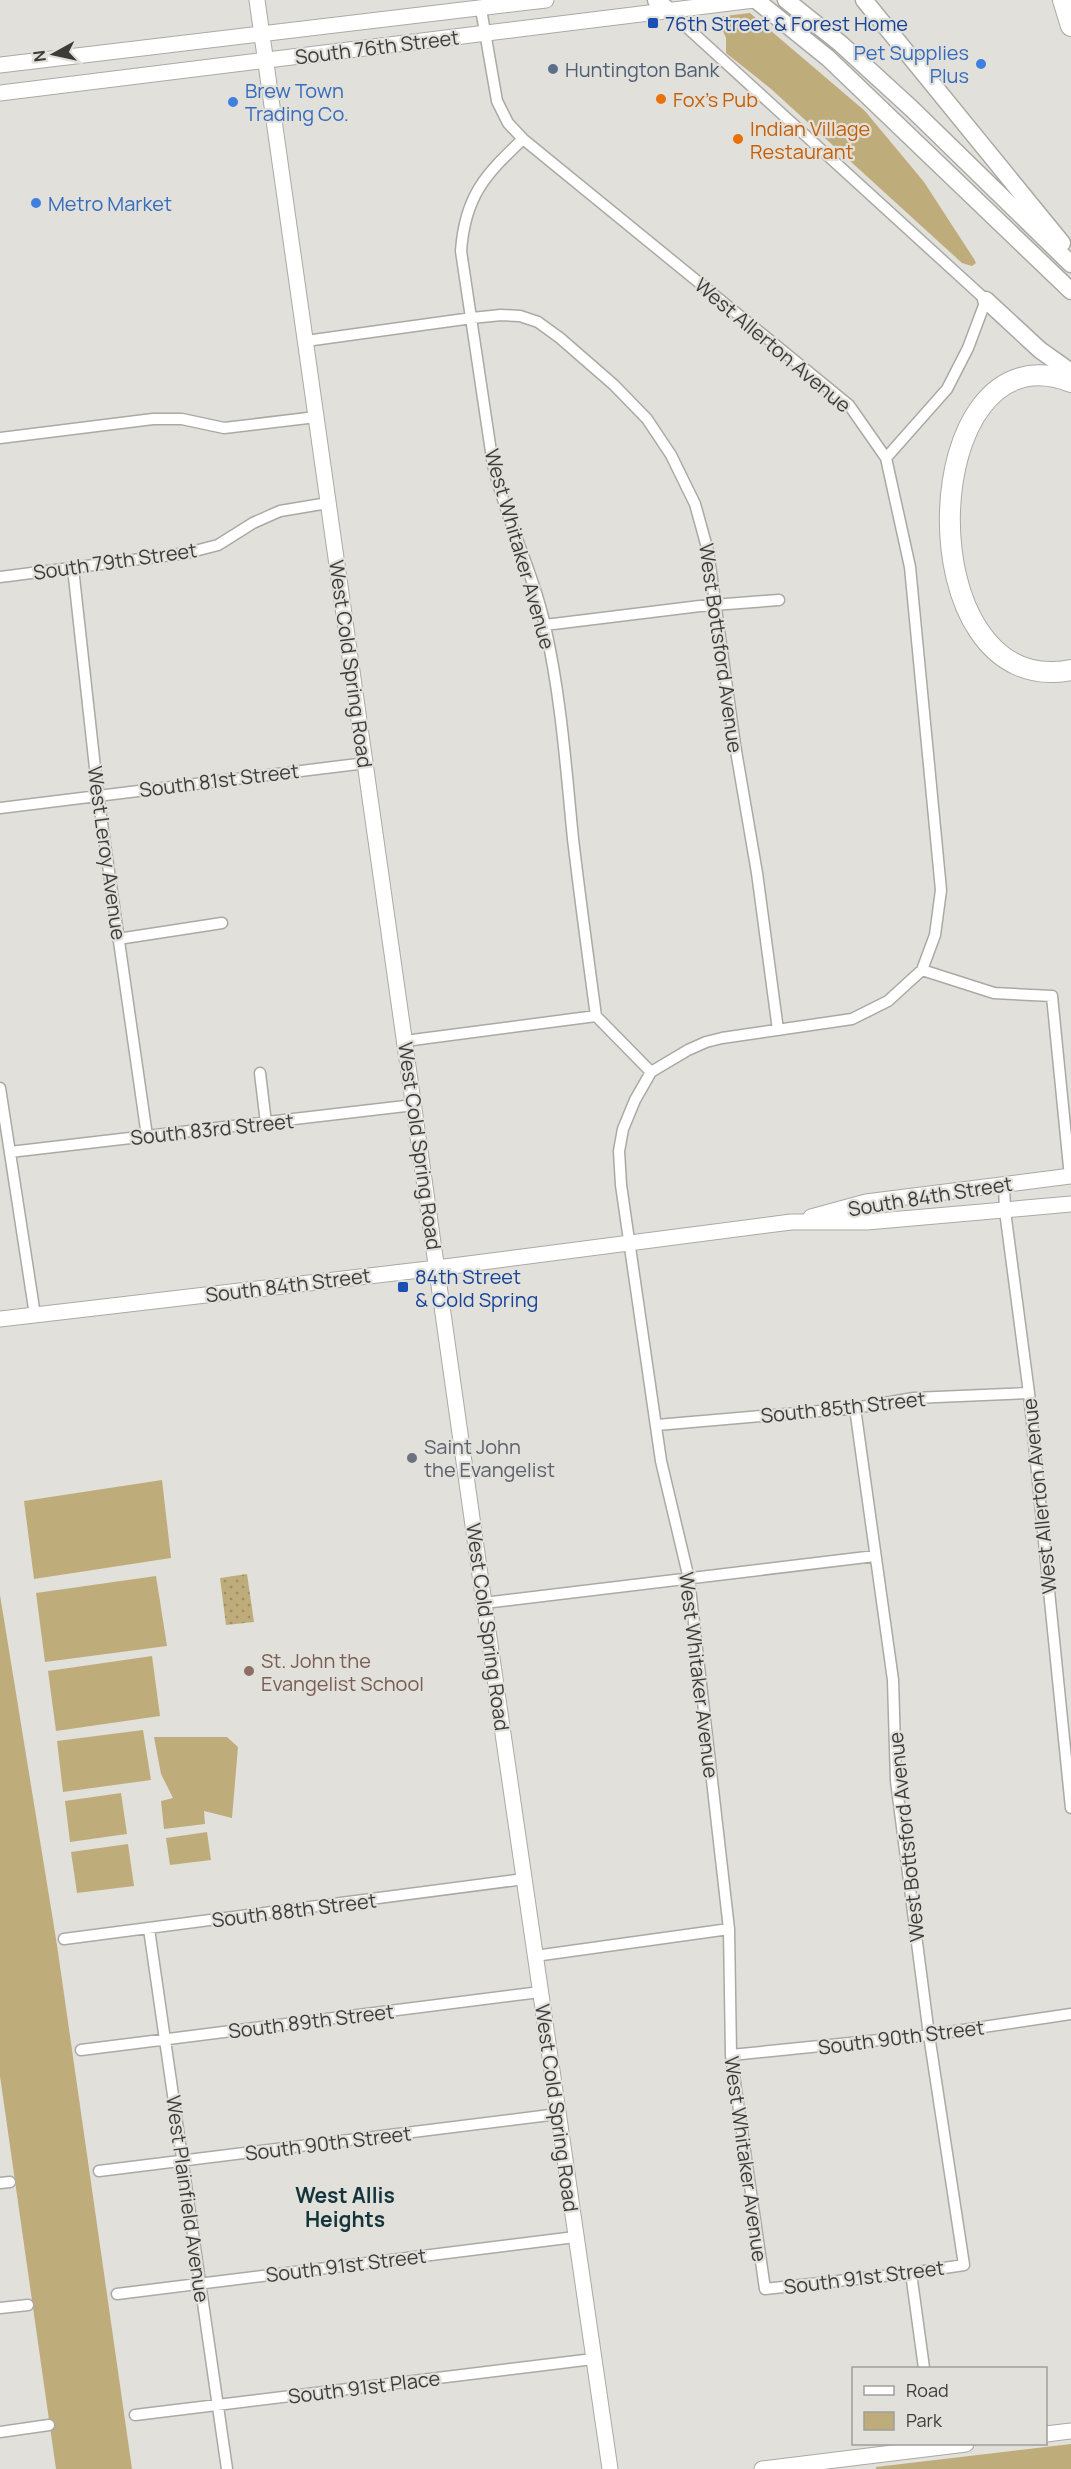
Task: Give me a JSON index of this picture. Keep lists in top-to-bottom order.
{
  "streets": {
    "street": [
      "South 76th Street",
      "West Allerton Avenue",
      "West Whitaker Avenue",
      "South 79th Street",
      "West Bottsford Avenue",
      "West Cold Spring Road",
      "South 81st Street",
      "West Leroy Avenue",
      "South 83rd Street",
      "South 84th Street",
      "South 85th Street",
      "South 88th Street",
      "South 89th Street",
      "South 90th Street",
      "West Plainfield Avenue",
      "South 91st Street",
      "South 91st Place"
    ]
  },
  "crossings": [
    ["South 76th Street", "West Allerton Avenue"],
    ["South 76th Street", "West Cold Spring Road"],
    ["West Allerton Avenue", "West Whitaker Avenue"],
    ["West Allerton Avenue", "South 84th Street"],
    ["West Allerton Avenue", "South 85th Street"],
    ["West Whitaker Avenue", "West Bottsford Avenue"],
    ["West Whitaker Avenue", "South 84th Street"],
    ["West Whitaker Avenue", "South 85th Street"],
    ["West Whitaker Avenue", "South 90th Street"],
    ["West Whitaker Avenue", "South 91st Street"],
    ["South 79th Street", "West Cold Spring Road"],
    ["South 79th Street", "West Leroy Avenue"],
    ["West Bottsford Avenue", "West Cold Spring Road"],
    ["West Bottsford Avenue", "South 85th Street"],
    ["West Bottsford Avenue", "South 90th Street"],
    ["West Bottsford Avenue", "South 91st Street"],
    ["West Cold Spring Road", "South 81st Street"],
    ["West Cold Spring Road", "South 83rd Street"],
    ["West Cold Spring Road", "South 84th Street"],
    ["West Cold Spring Road", "South 88th Street"],
    ["West Cold Spring Road", "South 89th Street"],
    ["West Cold Spring Road", "South 90th Street"],
    ["West Cold Spring Road", "South 91st Street"],
    ["West Cold Spring Road", "South 91st Place"],
    ["South 81st Street", "West Leroy Avenue"],
    ["West Leroy Avenue", "South 83rd Street"],
    ["South 88th Street", "West Plainfield Avenue"],
    ["South 89th Street", "West Plainfield Avenue"],
    ["South 90th Street", "West Plainfield Avenue"],
    ["West Plainfield Avenue", "South 91st Street"],
    ["West Plainfield Avenue", "South 91st Place"]
  ],
  "districts": ["West Allis Heights"],
  "places": {
    "transit": ["76th Street & Forest Home", "84th Street & Cold Spring"],
    "other": [
      "Pet Supplies Plus",
      "Huntington Bank",
      "Fox’s Pub",
      "Brew Town Trading Co.",
      "Indian Village Restaurant",
      "Metro Market",
      "Saint John the Evangelist",
      "St. John the Evangelist School"
    ]
  },
  "legend": ["Road", "Park"],
  "north": "left"
}
